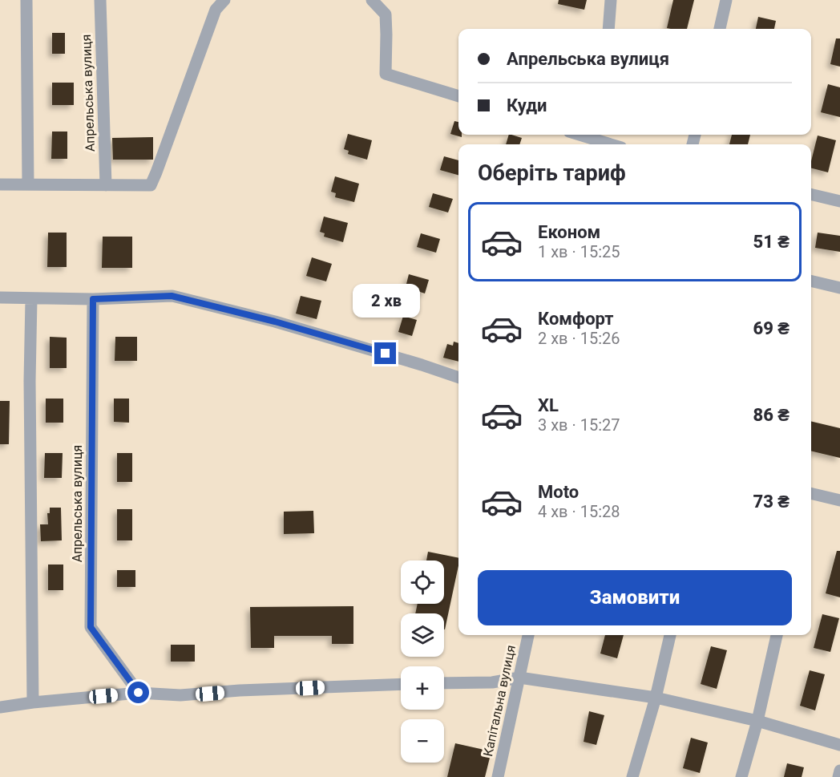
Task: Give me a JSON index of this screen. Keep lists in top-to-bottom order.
{
  "streets": {
    "street": ["Апрельська вулиця", "Капітальна вулиця"]
  },
  "page": {
    "banner": ["Апрельська вулиця", "Куди"],
    "heading": "Оберіть тариф",
    "list": [
      {
        "name": "Економ",
        "note": "1 хв · 15:25",
        "value": "51 ₴"
      },
      {
        "name": "Комфорт",
        "note": "2 хв · 15:26",
        "value": "69 ₴"
      },
      {
        "name": "XL",
        "note": "3 хв · 15:27",
        "value": "86 ₴"
      },
      {
        "name": "Moto",
        "note": "4 хв · 15:28",
        "value": "73 ₴"
      }
    ],
    "bubble": "2 хв",
    "map_buttons": ["+", "−"],
    "buttons": "Замовити"
  }
}
